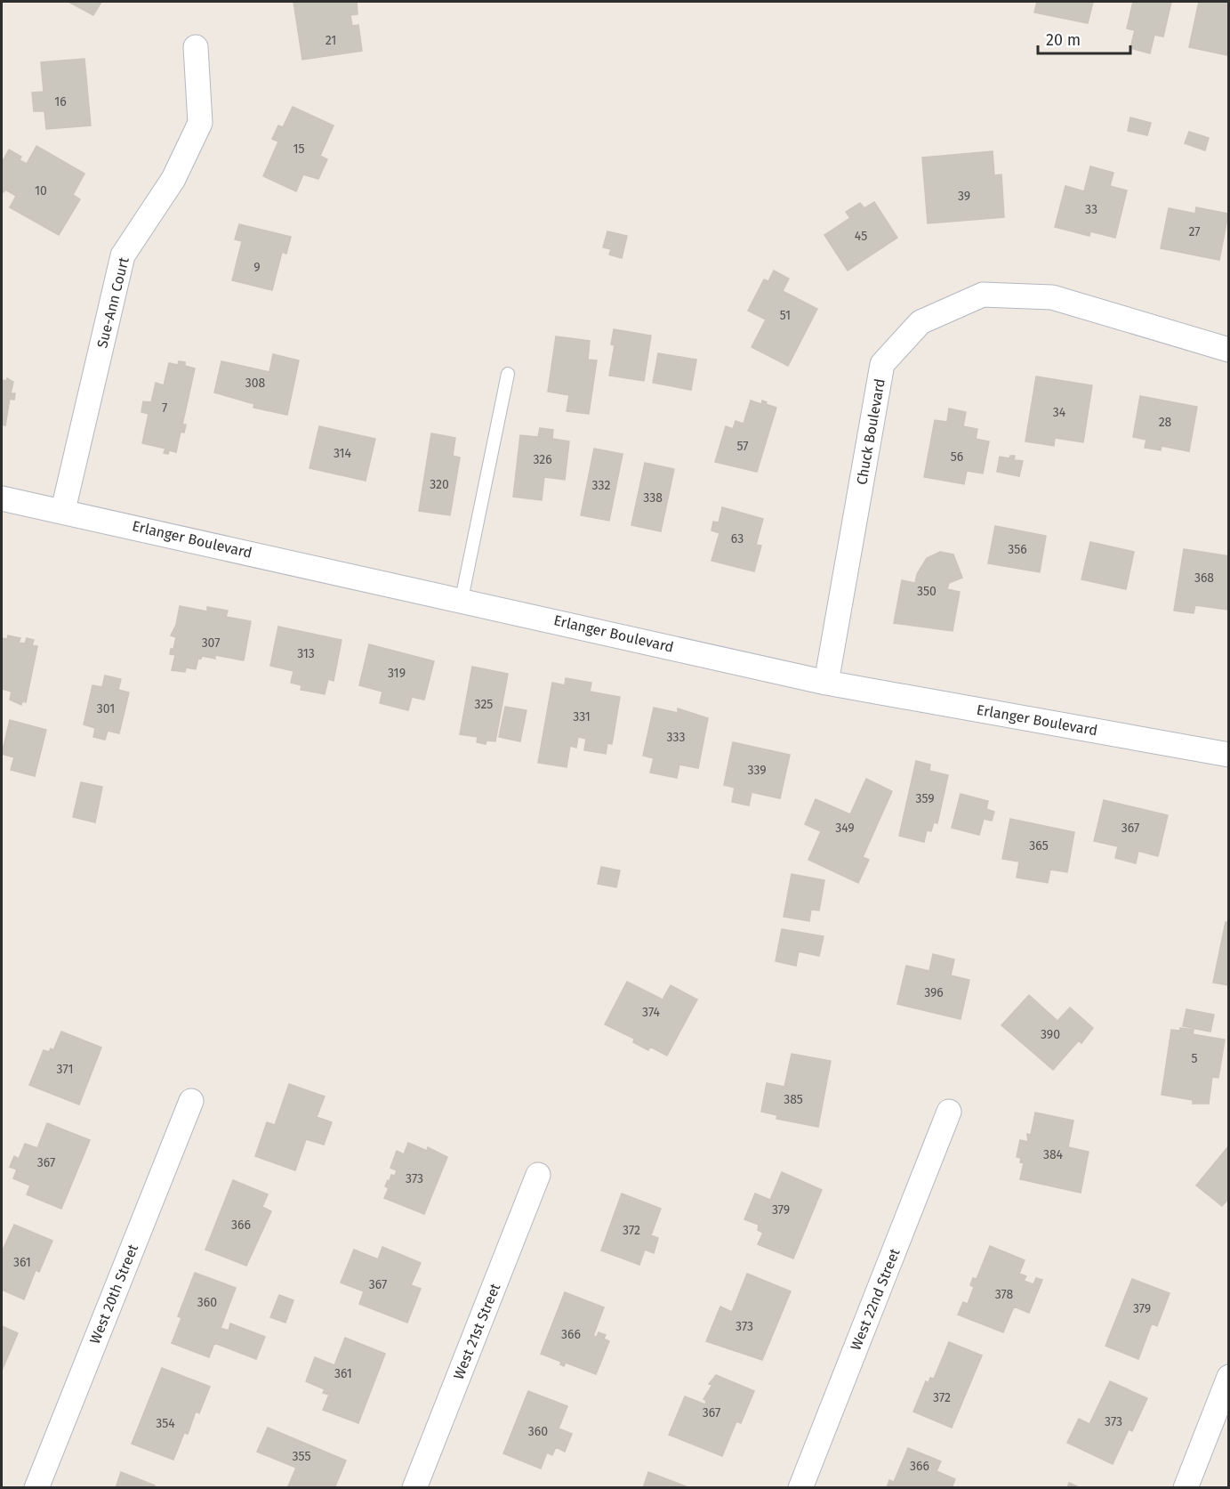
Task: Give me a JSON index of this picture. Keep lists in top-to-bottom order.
{
  "streets": {
    "street": [
      "Sue-Ann Court",
      "Chuck Boulevard",
      "Erlanger Boulevard",
      "West 20th Street",
      "West 22nd Street",
      "West 21st Street"
    ]
  },
  "crossings": [
    ["Sue-Ann Court", "Erlanger Boulevard"],
    ["Chuck Boulevard", "Erlanger Boulevard"]
  ],
  "house_numbers": [
    "21",
    "16",
    "15",
    "10",
    "39",
    "33",
    "27",
    "45",
    "9",
    "51",
    "308",
    "7",
    "34",
    "28",
    "57",
    "314",
    "56",
    "326",
    "320",
    "332",
    "338",
    "63",
    "356",
    "368",
    "350",
    "307",
    "313",
    "319",
    "325",
    "301",
    "331",
    "333",
    "339",
    "359",
    "349",
    "367",
    "365",
    "396",
    "374",
    "390",
    "5",
    "371",
    "385",
    "384",
    "367",
    "373",
    "379",
    "366",
    "372",
    "361",
    "367",
    "378",
    "360",
    "379",
    "373",
    "366",
    "361",
    "372",
    "367",
    "373",
    "354",
    "360",
    "355",
    "366"
  ],
  "scale_bar": "20 m"
}
